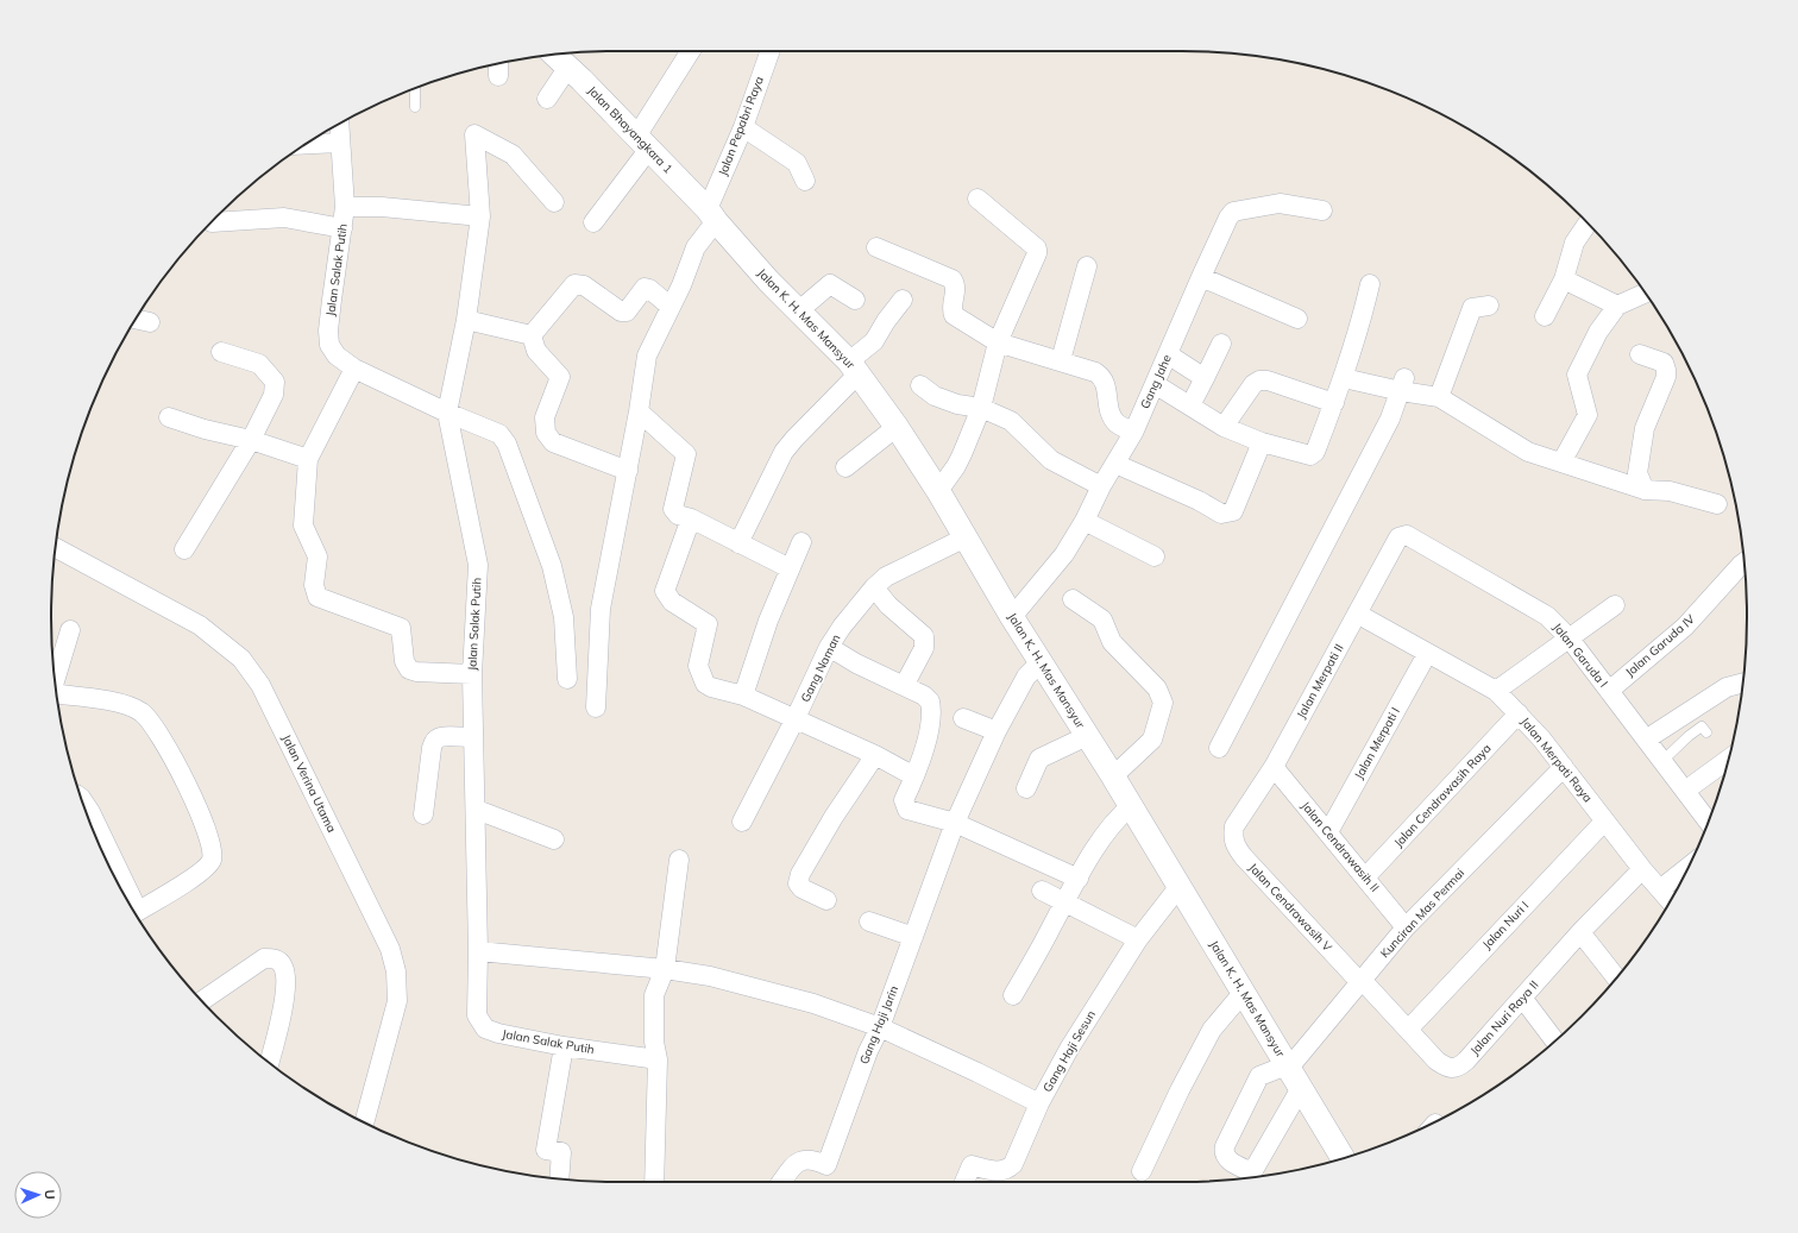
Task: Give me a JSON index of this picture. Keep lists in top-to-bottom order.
{
  "streets": {
    "street": [
      "Jalan Pepabri Raya",
      "Jalan Bhayangkara 1",
      "Jalan Salak Putih",
      "Jalan K. H. Mas Mansyur",
      "Gang Jahe",
      "Jalan Garuda IV",
      "Jalan Garuda I",
      "Gang Naman",
      "Jalan Merpati II",
      "Jalan Merpati I",
      "Jalan Merpati Raya",
      "Jalan Verina Utama",
      "Jalan Cendrawasih Raya",
      "Jalan Cendrawasih II",
      "Jalan Cendrawasih V",
      "Kunciran Mas Permai",
      "Jalan Nuri I",
      "Jalan Nuri Raya II",
      "Gang Haji Jarin",
      "Gang Haji Sesun"
    ]
  },
  "crossings": [
    ["Jalan Pepabri Raya", "Jalan Bhayangkara 1"],
    ["Jalan Pepabri Raya", "Jalan K. H. Mas Mansyur"],
    ["Jalan Bhayangkara 1", "Jalan K. H. Mas Mansyur"],
    ["Jalan K. H. Mas Mansyur", "Gang Jahe"],
    ["Jalan K. H. Mas Mansyur", "Gang Naman"],
    ["Jalan K. H. Mas Mansyur", "Kunciran Mas Permai"],
    ["Jalan K. H. Mas Mansyur", "Gang Haji Jarin"],
    ["Jalan K. H. Mas Mansyur", "Gang Haji Sesun"],
    ["Jalan Garuda IV", "Jalan Garuda I"],
    ["Jalan Garuda I", "Jalan Merpati II"],
    ["Jalan Merpati II", "Jalan Merpati Raya"],
    ["Jalan Merpati II", "Jalan Cendrawasih II"],
    ["Jalan Merpati II", "Jalan Cendrawasih V"],
    ["Jalan Merpati I", "Jalan Merpati Raya"],
    ["Jalan Merpati I", "Jalan Cendrawasih II"],
    ["Jalan Merpati Raya", "Jalan Cendrawasih Raya"],
    ["Jalan Merpati Raya", "Kunciran Mas Permai"],
    ["Jalan Merpati Raya", "Jalan Nuri I"],
    ["Jalan Merpati Raya", "Jalan Nuri Raya II"],
    ["Jalan Cendrawasih Raya", "Jalan Cendrawasih II"],
    ["Jalan Cendrawasih II", "Kunciran Mas Permai"],
    ["Jalan Cendrawasih V", "Kunciran Mas Permai"],
    ["Jalan Cendrawasih V", "Jalan Nuri Raya II"],
    ["Kunciran Mas Permai", "Jalan Nuri Raya II"],
    ["Jalan Nuri I", "Jalan Nuri Raya II"]
  ],
  "north": "right"
}
